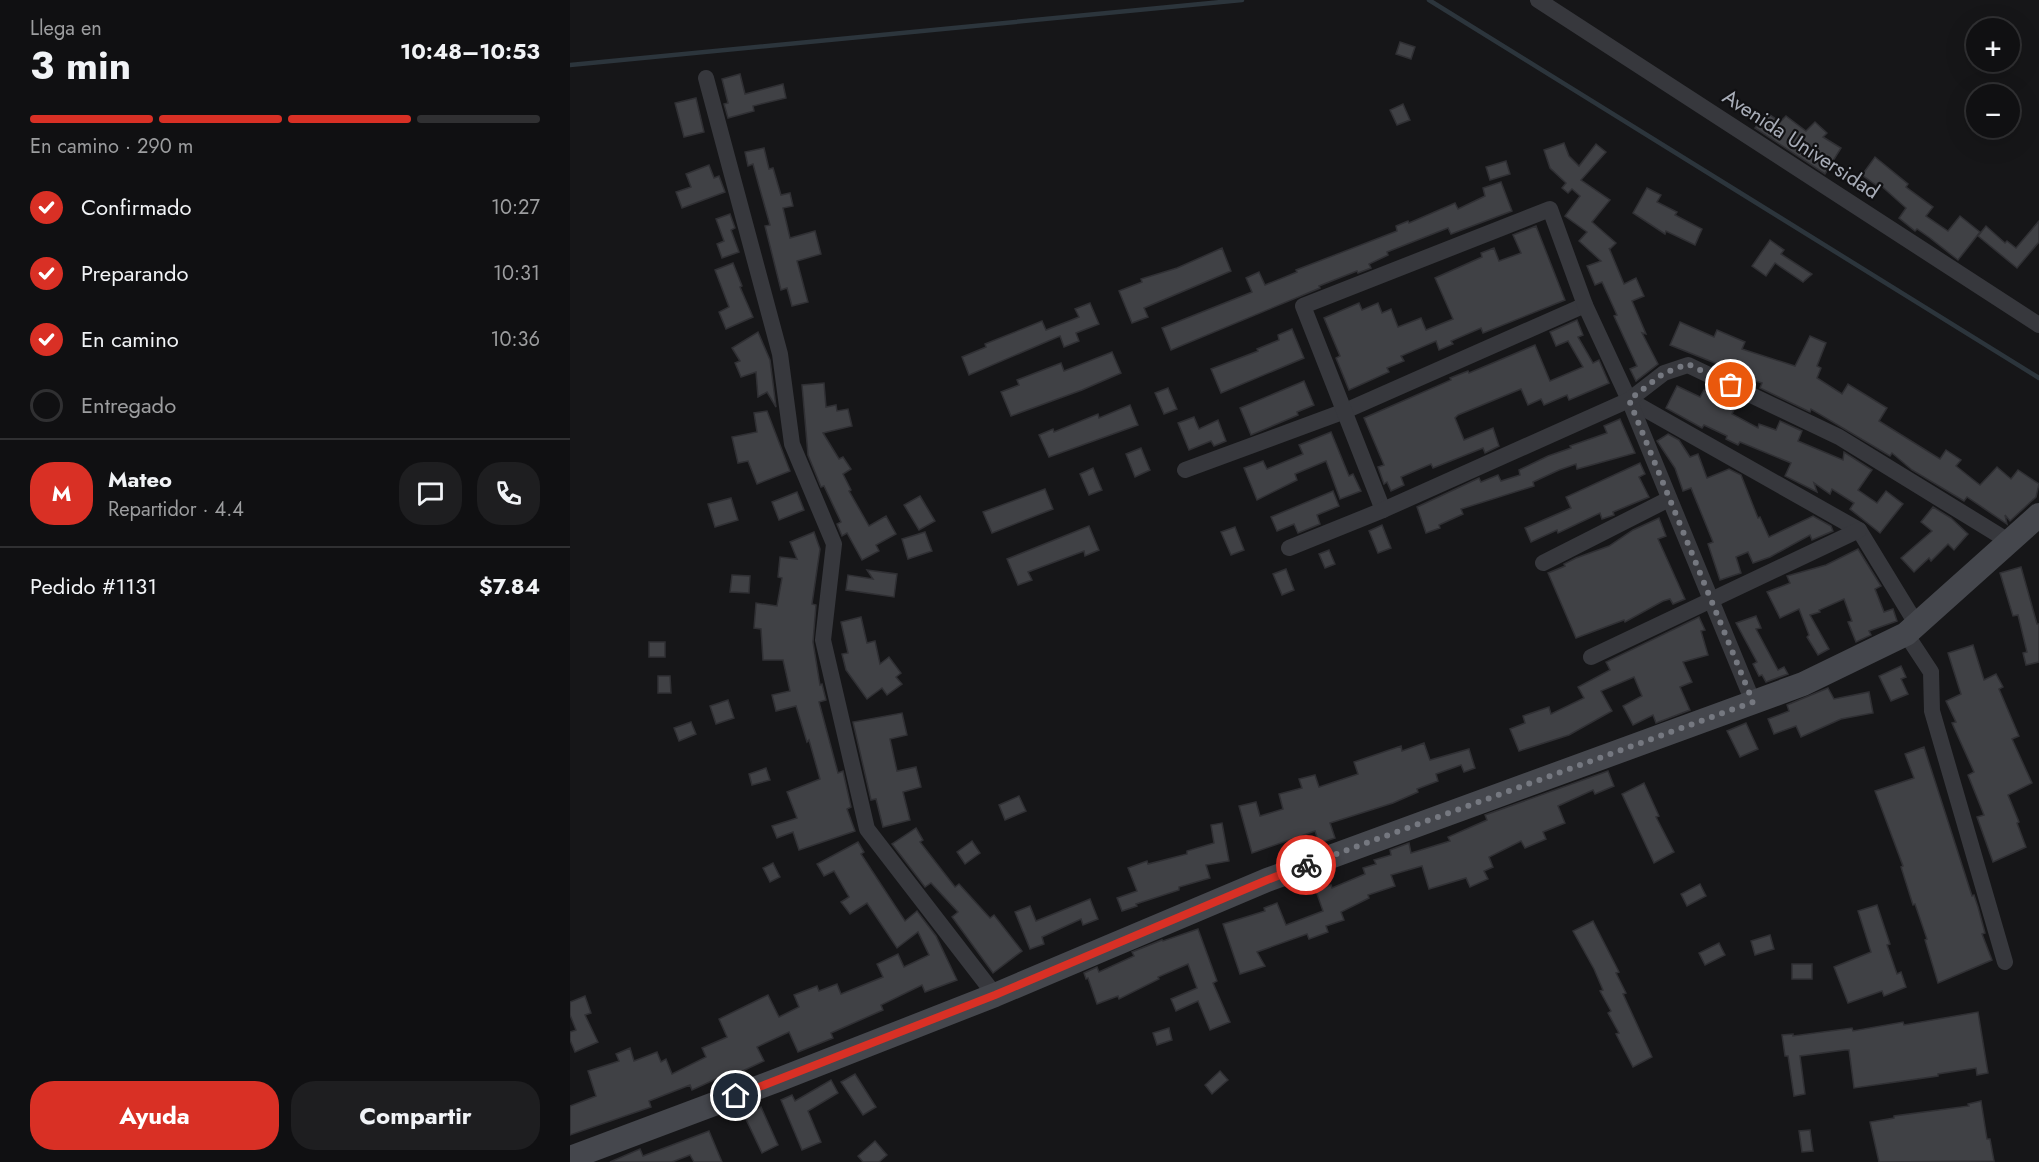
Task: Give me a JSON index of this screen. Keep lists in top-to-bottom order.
{
  "streets": {
    "street": ["Avenida Universidad"]
  },
  "page": {
    "heading": ["3 min", "Llega en", "10:48–10:53"],
    "panel": [
      "Mateo",
      "Repartidor · 4.4",
      "Pedido #1131",
      "$7.84"
    ],
    "map_buttons": ["+", "−"],
    "bar": "En camino · 290 m",
    "list": [
      ["Confirmado", "10:27"],
      ["Preparando", "10:31"],
      ["En camino", "10:36"],
      "Entregado"
    ],
    "round": "M",
    "buttons": ["Ayuda", "Compartir"]
  }
}
